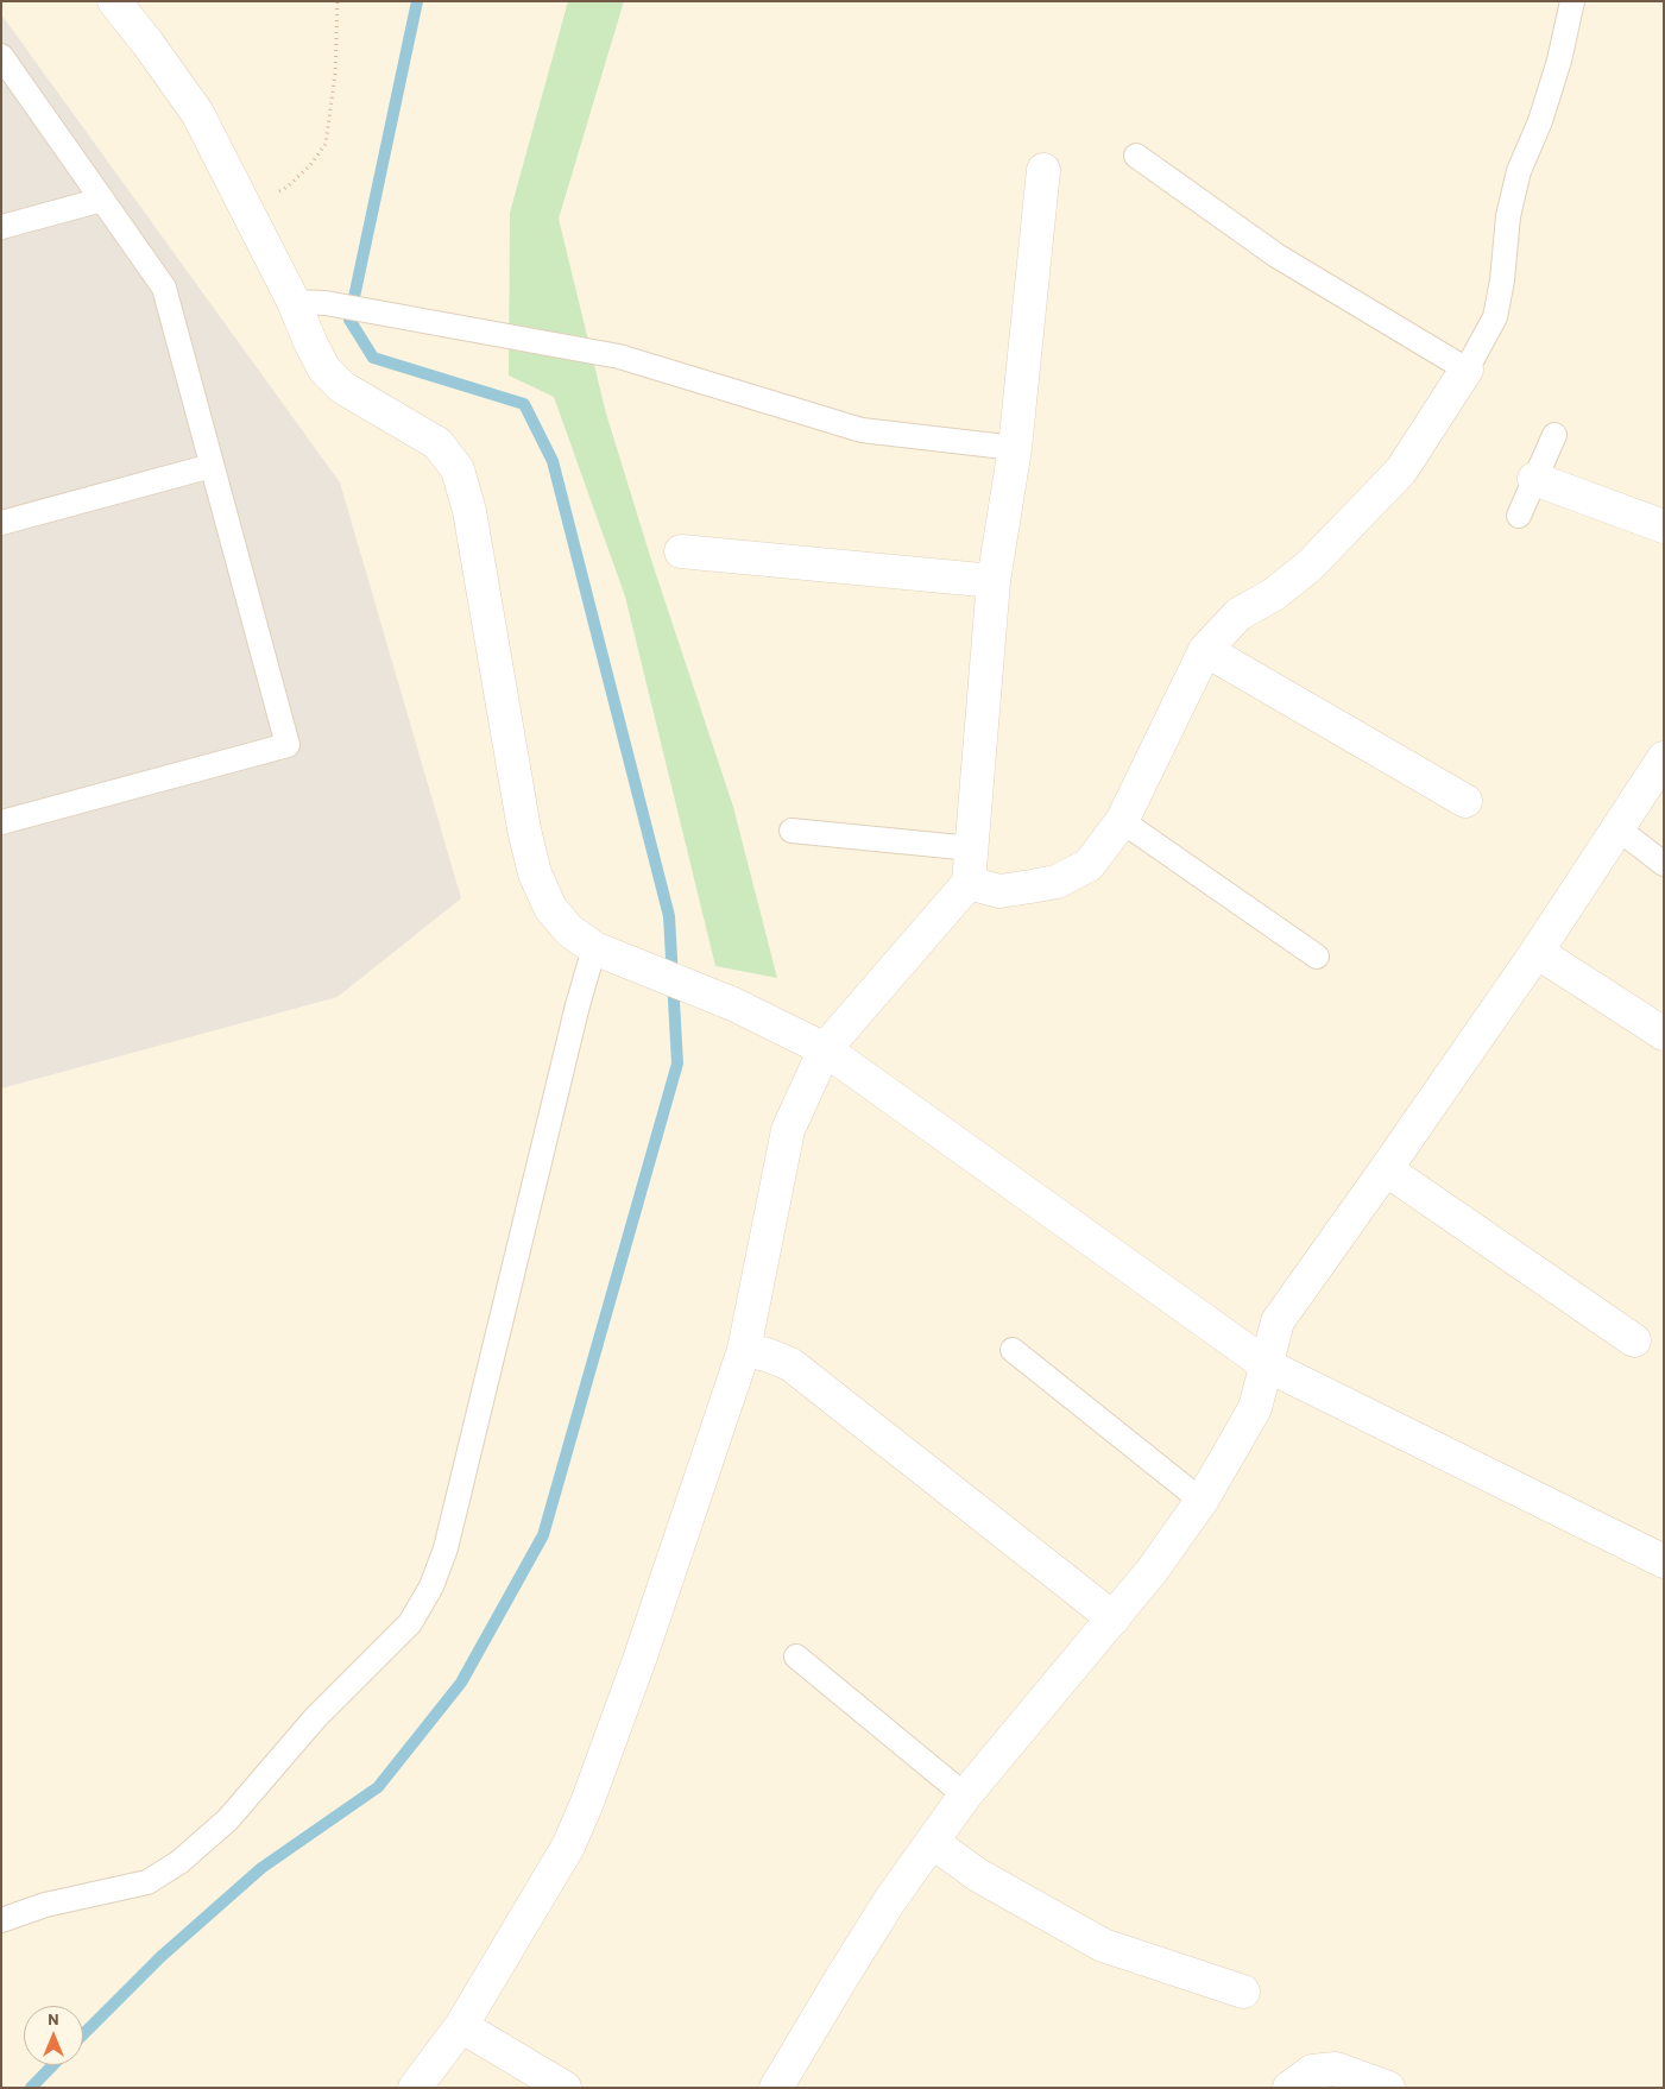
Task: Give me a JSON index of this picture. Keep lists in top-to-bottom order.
{
  "north": "top"
}
